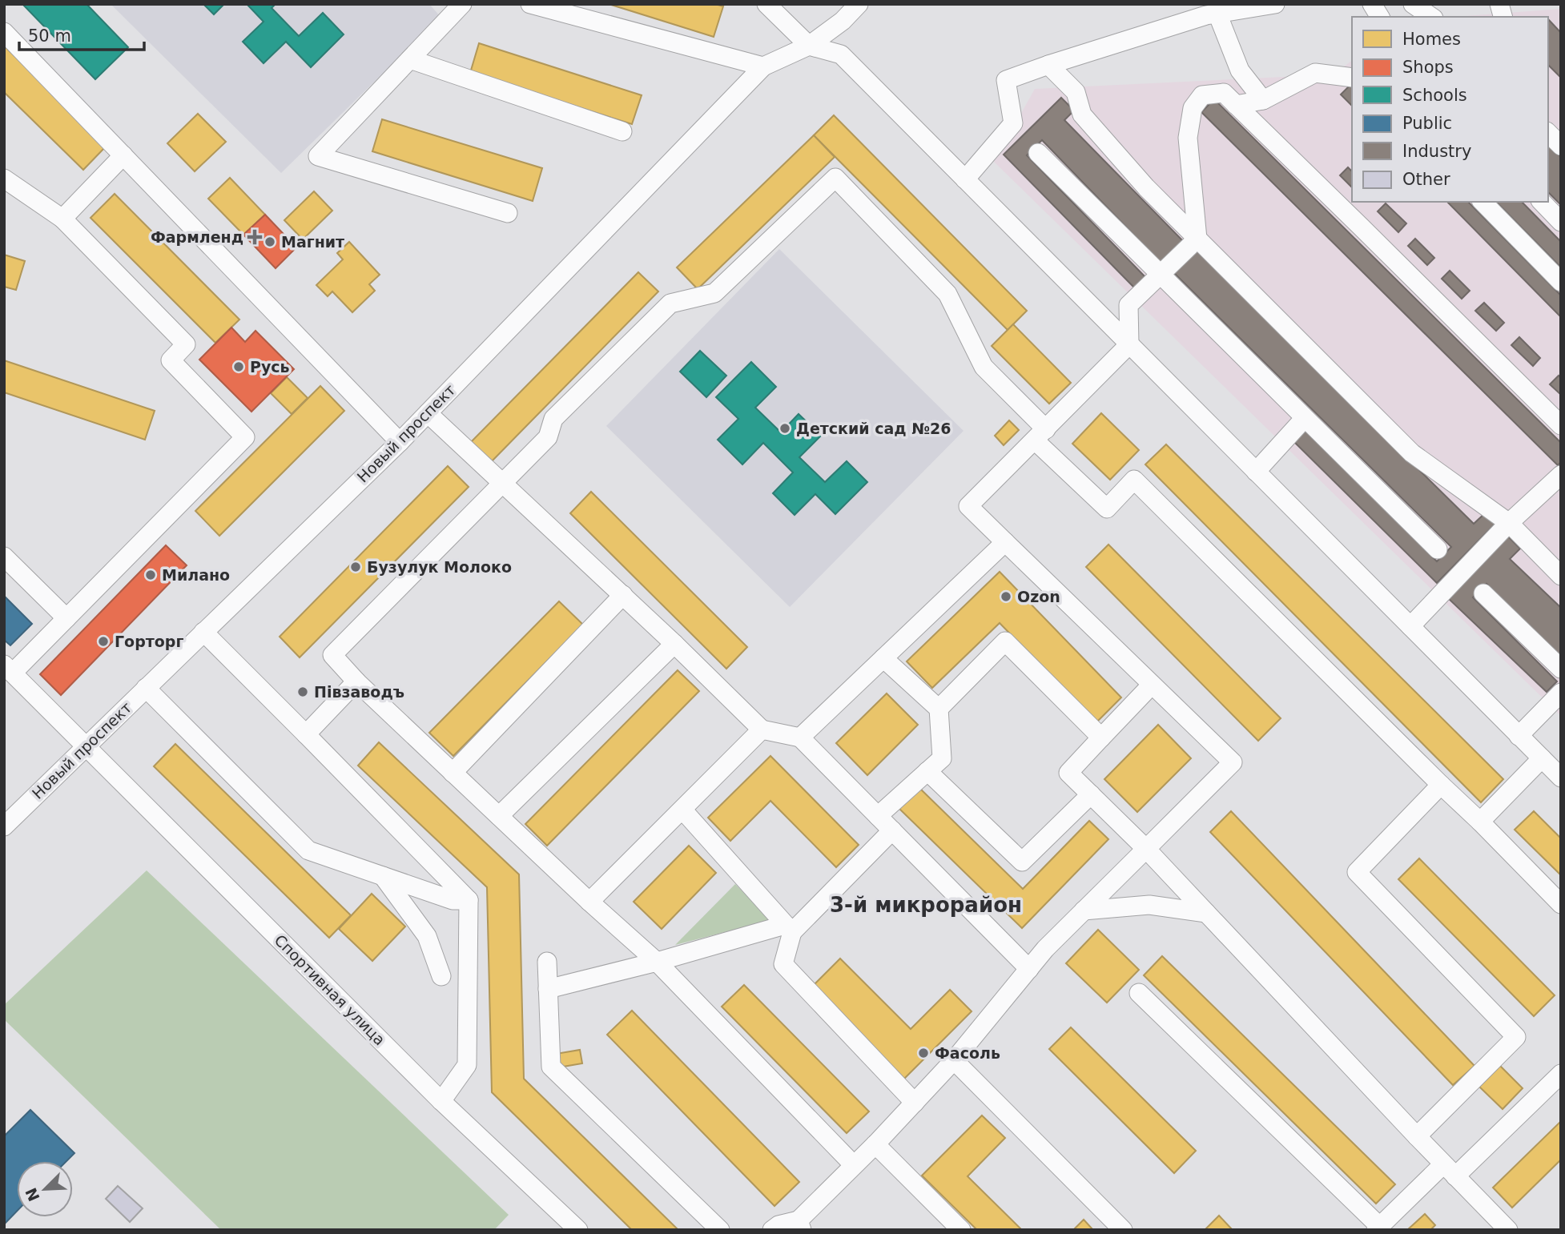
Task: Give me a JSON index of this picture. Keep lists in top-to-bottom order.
{
  "streets": {
    "street": ["Новый проспект", "Спортивная улица"]
  },
  "crossings": [
    ["Новый проспект", "Спортивная улица"]
  ],
  "districts": ["3-й микрорайон"],
  "places": {
    "health": ["Фармленд"],
    "other": [
      "Магнит",
      "Русь",
      "Детский сад №26",
      "Бузулук Молоко",
      "Милано",
      "Ozon",
      "Горторг",
      "Півзаводъ",
      "Фасоль"
    ]
  },
  "legend": [
    "Homes",
    "Shops",
    "Schools",
    "Public",
    "Industry",
    "Other"
  ],
  "scale_bar": "50 m",
  "north": "bottom left"
}
